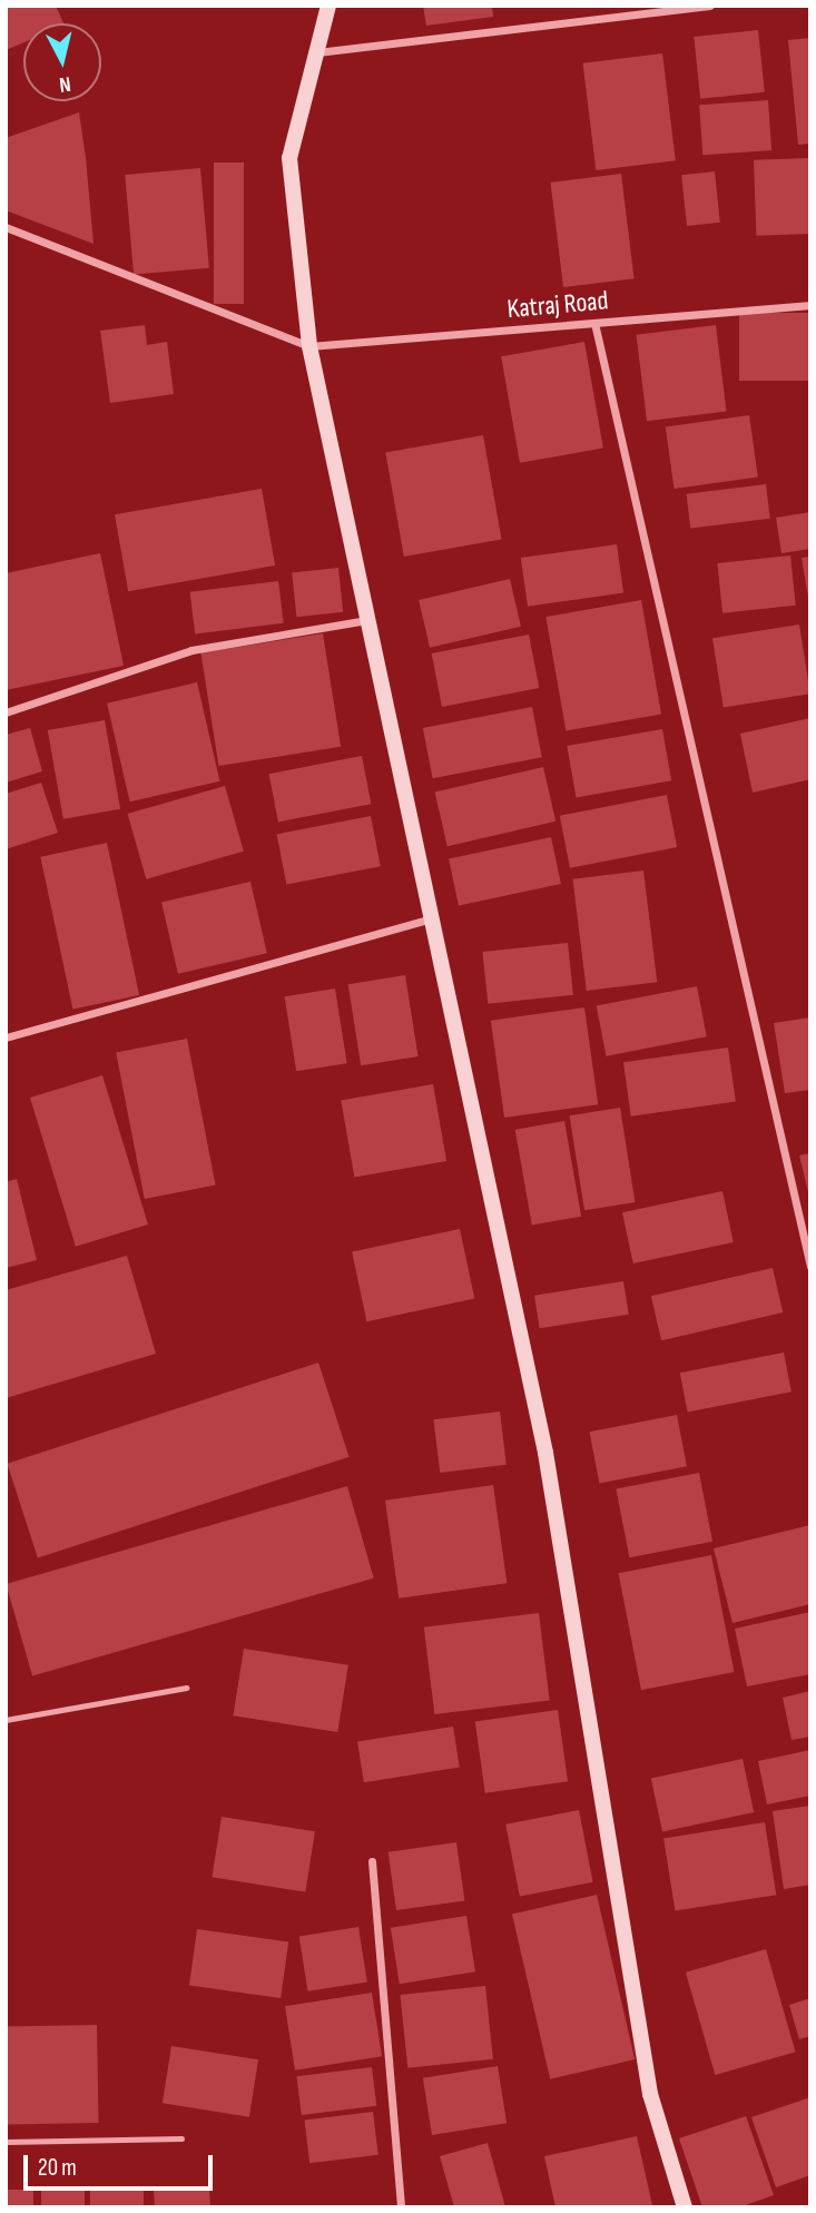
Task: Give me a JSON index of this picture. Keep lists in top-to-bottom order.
{
  "streets": {
    "street": ["Katraj Road"]
  },
  "scale_bar": "20 m",
  "north": "bottom"
}
